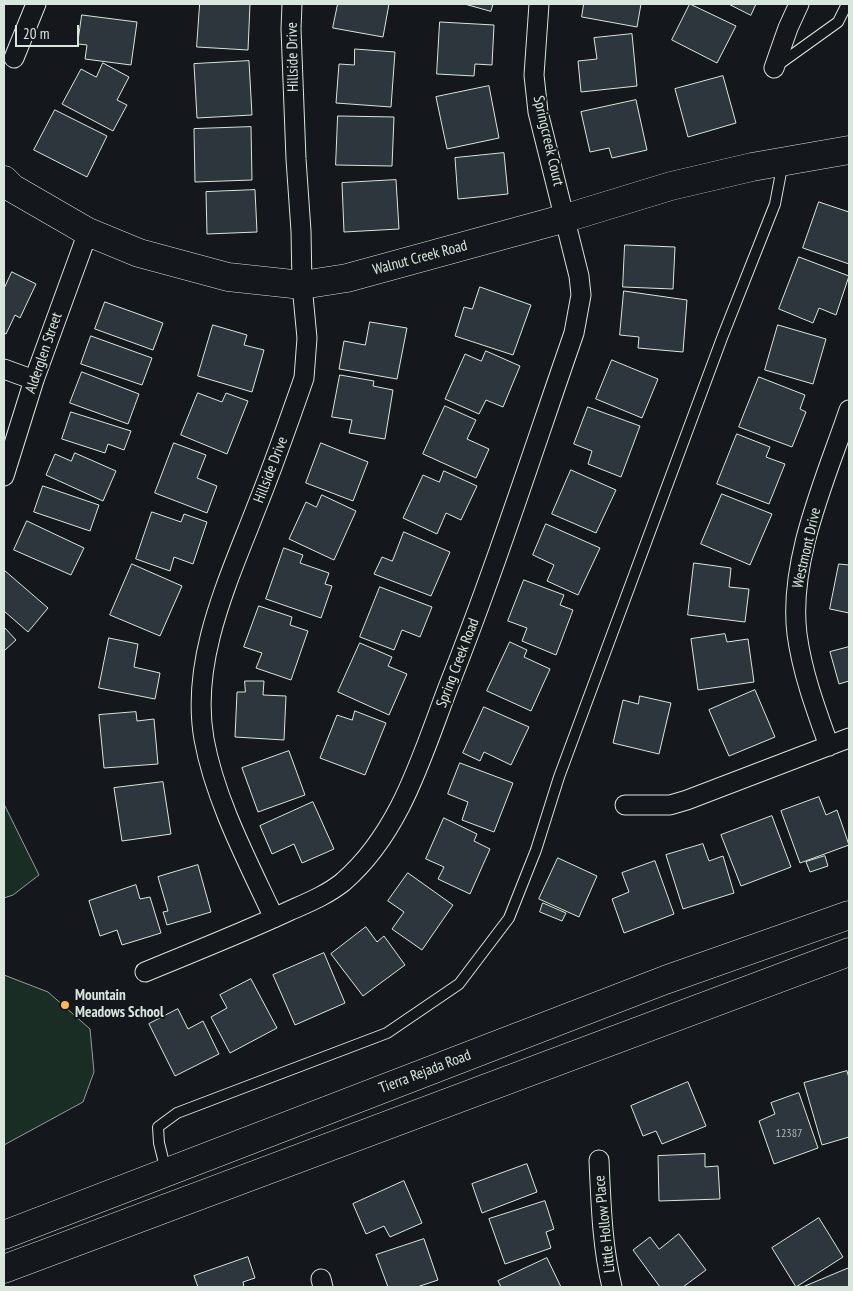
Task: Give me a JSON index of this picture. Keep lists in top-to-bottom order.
{
  "streets": {
    "main road": ["Walnut Creek Road", "Tierra Rejada Road"],
    "street": [
      "Hillside Drive",
      "Springcreek Court",
      "Alderglen Street",
      "Westmont Drive",
      "Spring Creek Road",
      "Little Hollow Place"
    ]
  },
  "crossings": [
    ["Hillside Drive", "Walnut Creek Road"],
    ["Hillside Drive", "Spring Creek Road"],
    ["Springcreek Court", "Walnut Creek Road"],
    ["Springcreek Court", "Spring Creek Road"],
    ["Walnut Creek Road", "Alderglen Street"],
    ["Walnut Creek Road", "Spring Creek Road"]
  ],
  "places": ["Mountain Meadows School"],
  "house_numbers": ["12387"],
  "scale_bar": "20 m"
}
